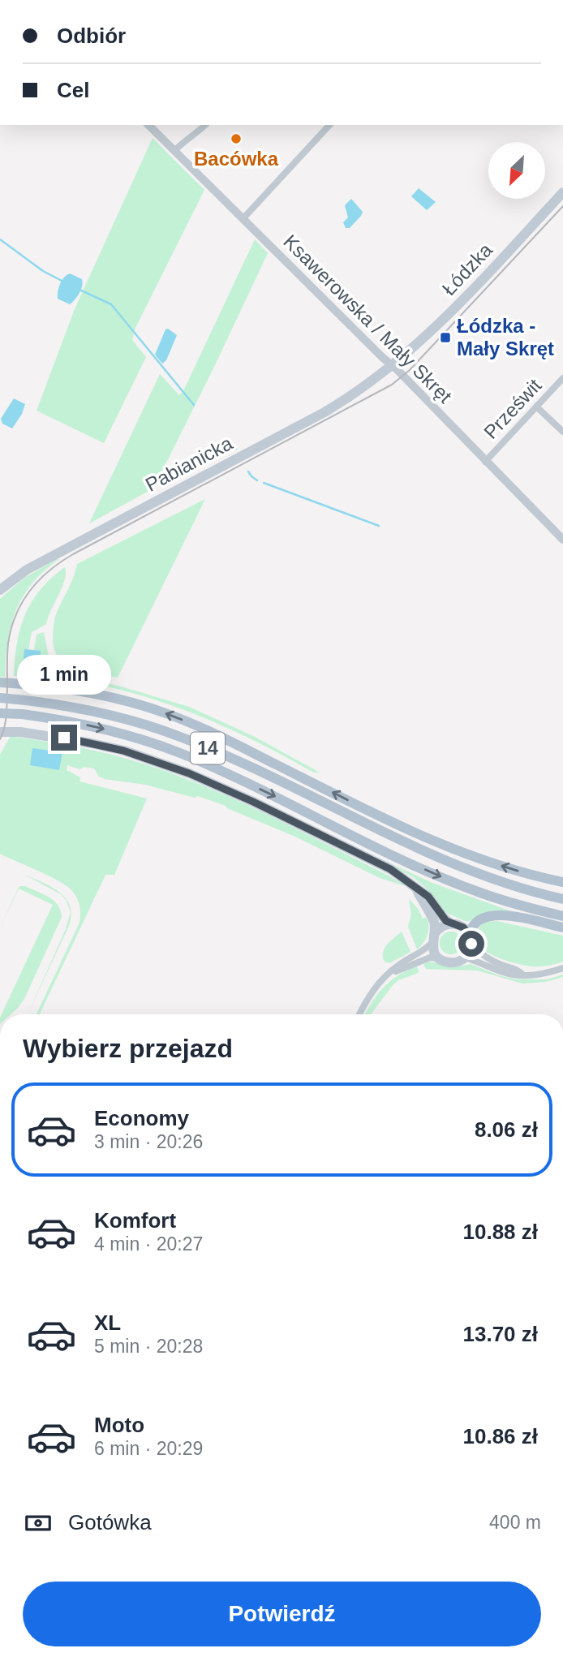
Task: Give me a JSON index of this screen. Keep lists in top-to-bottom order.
{
  "streets": {
    "main road": ["Łódzka", "Pabianicka", "14"],
    "street": ["Ksawerowska / Mały Skręt", "Prześwit"]
  },
  "crossings": [
    ["Łódzka", "Ksawerowska / Mały Skręt"],
    ["Łódzka", "Pabianicka"],
    ["Ksawerowska / Mały Skręt", "Prześwit"],
    ["Ksawerowska / Mały Skręt", "Pabianicka"]
  ],
  "places": {
    "other": ["Bacówka"],
    "transit": ["Łódzka - Mały Skręt"]
  },
  "north": "bottom left",
  "page": {
    "banner": ["Odbiór", "Cel"],
    "bubble": "1 min",
    "heading": "Wybierz przejazd",
    "list": [
      {
        "name": "Economy",
        "note": "3 min · 20:26",
        "value": "8.06 zł"
      },
      {
        "name": "Komfort",
        "note": "4 min · 20:27",
        "value": "10.88 zł"
      },
      {
        "name": "XL",
        "note": "5 min · 20:28",
        "value": "13.70 zł"
      },
      {
        "name": "Moto",
        "note": "6 min · 20:29",
        "value": "10.86 zł"
      }
    ],
    "pay": ["Gotówka", "400 m"],
    "buttons": "Potwierdź"
  }
}
